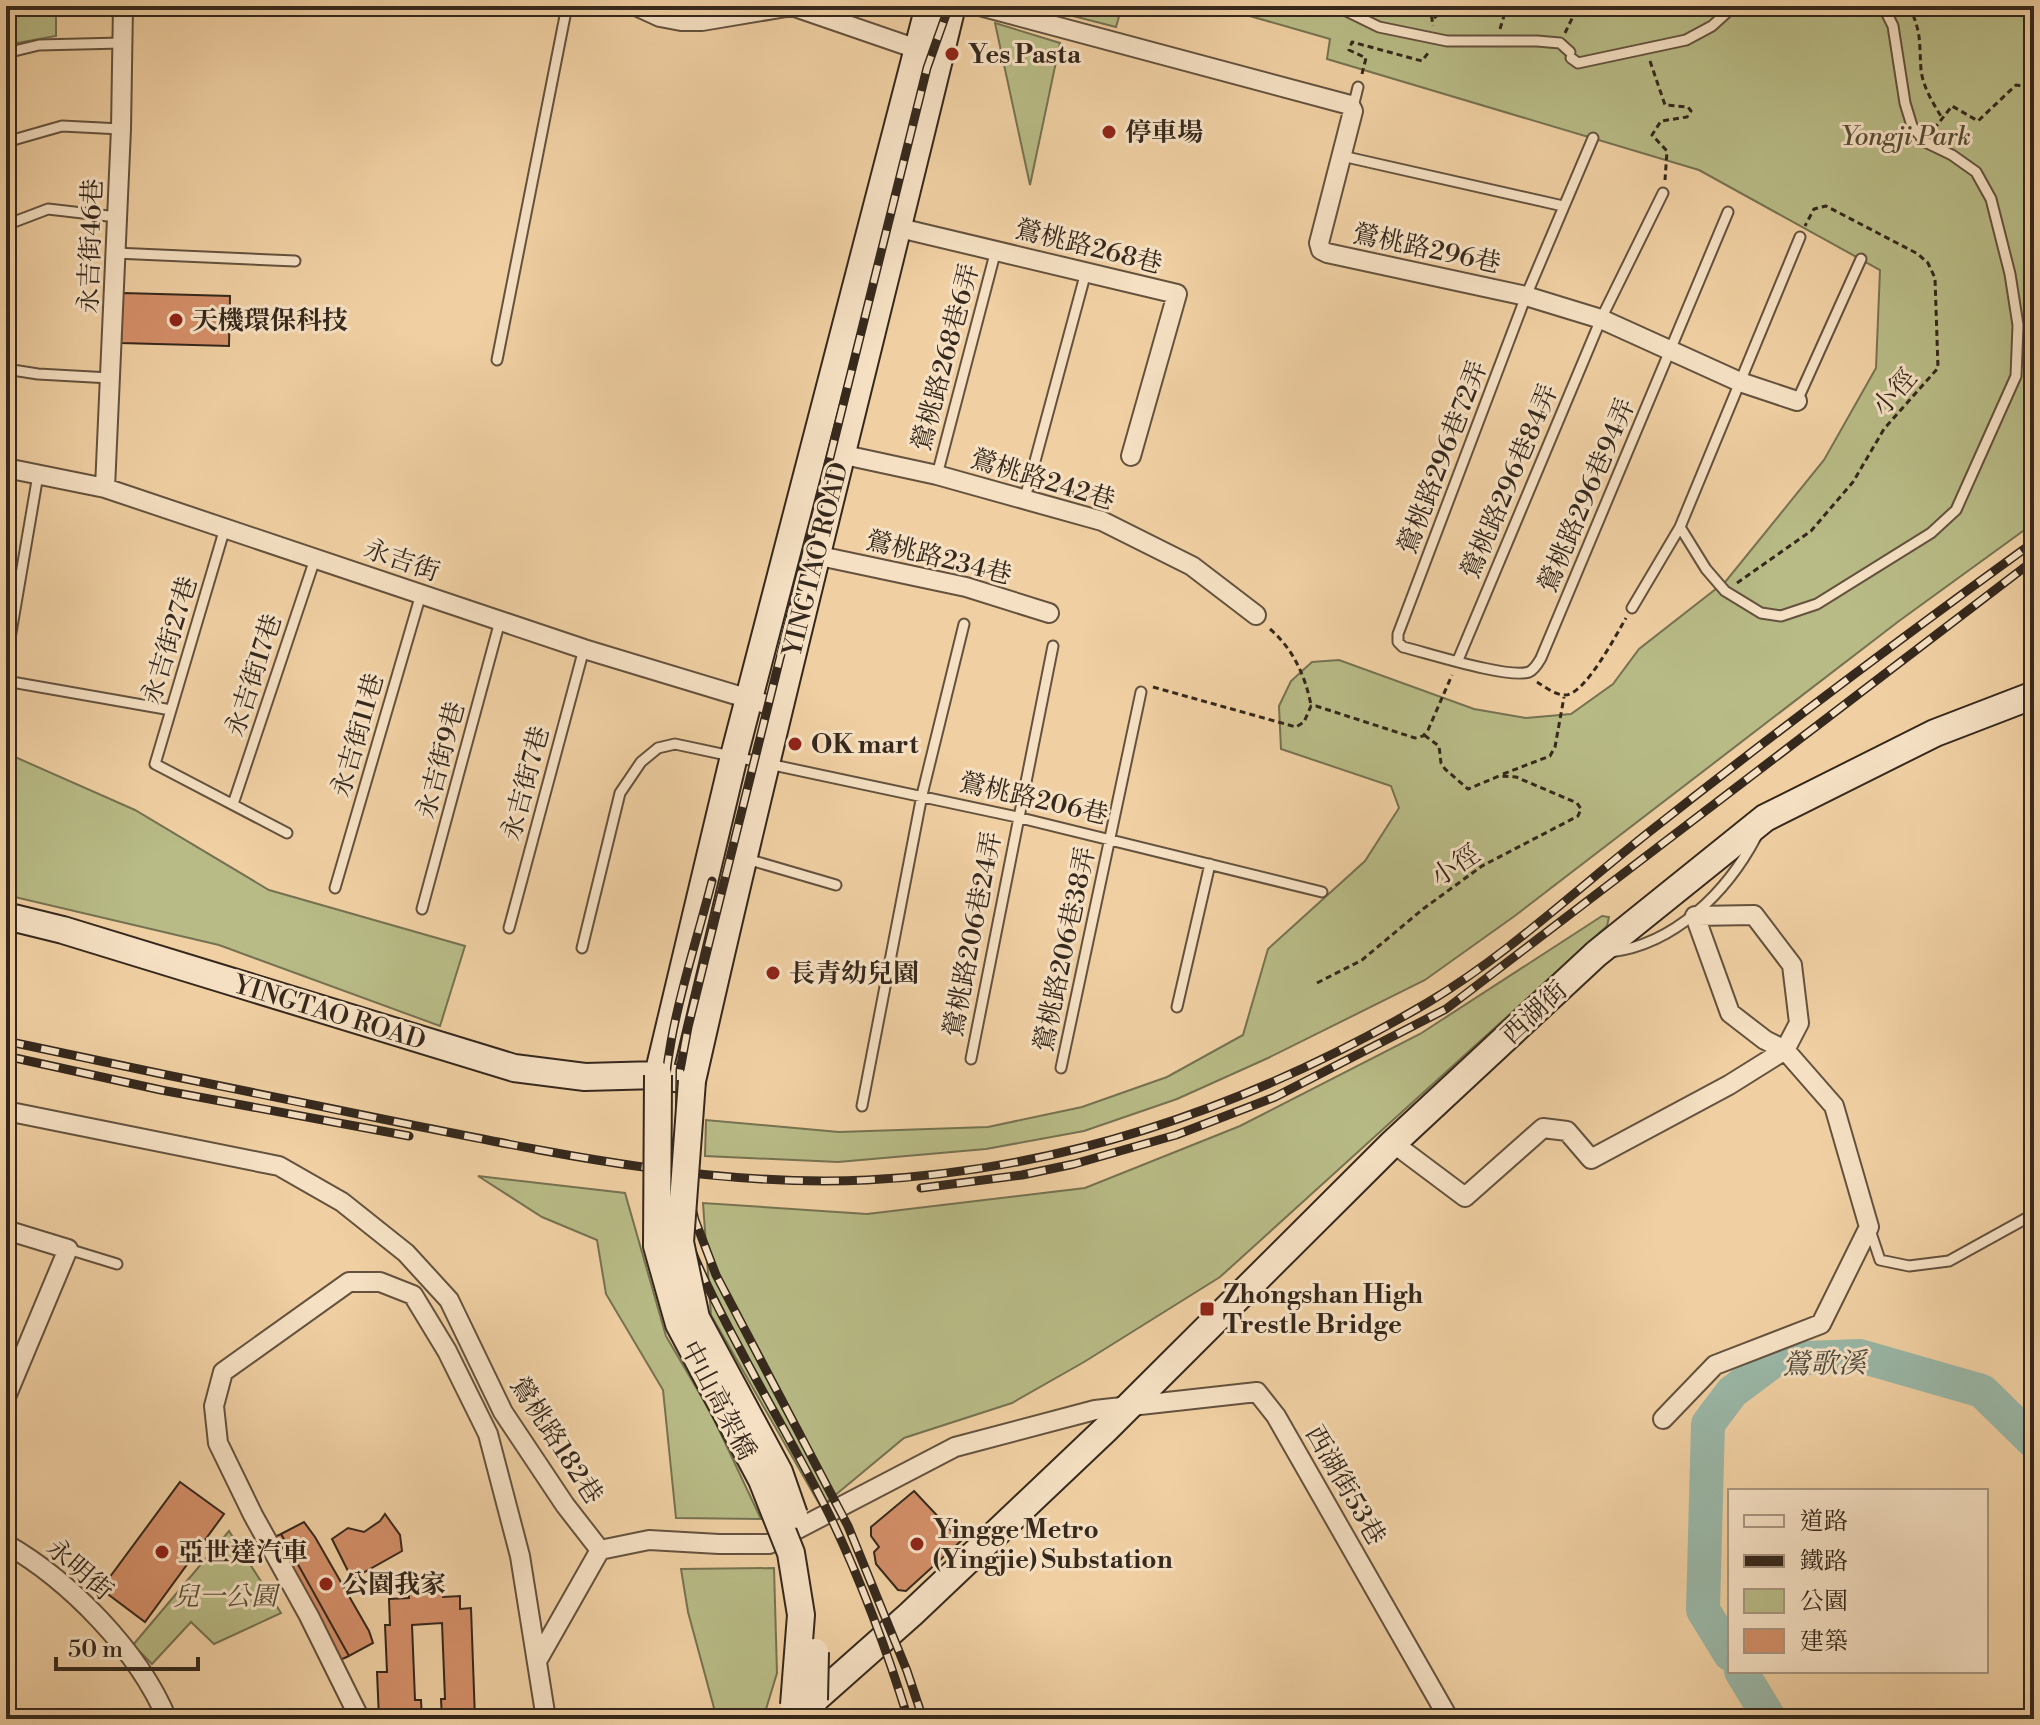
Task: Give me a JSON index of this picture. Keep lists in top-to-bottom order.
{
  "streets": {
    "main road": ["YINGTAO ROAD", "西湖街", "中山高架橋"],
    "street": [
      "永吉街46巷",
      "鶯桃路268巷",
      "鶯桃路296巷",
      "鶯桃路242巷",
      "鶯桃路234巷",
      "永吉街",
      "鶯桃路182巷",
      "西湖街53巷",
      "永明街"
    ],
    "lane": [
      "鶯桃路268巷6弄",
      "鶯桃路296巷72弄",
      "鶯桃路296巷84弄",
      "鶯桃路296巷94弄",
      "永吉街27巷",
      "永吉街17巷",
      "永吉街11巷",
      "永吉街9巷",
      "永吉街7巷",
      "鶯桃路206巷",
      "鶯桃路206巷24弄",
      "鶯桃路206巷38弄"
    ],
    "path": ["小徑"]
  },
  "crossings": [
    ["永吉街46巷", "永吉街"],
    ["鶯桃路268巷", "鶯桃路268巷6弄"],
    ["鶯桃路268巷", "YINGTAO ROAD"],
    ["鶯桃路296巷", "鶯桃路296巷72弄"],
    ["鶯桃路296巷", "鶯桃路296巷84弄"],
    ["鶯桃路296巷", "鶯桃路296巷94弄"],
    ["鶯桃路268巷6弄", "鶯桃路242巷"],
    ["鶯桃路296巷72弄", "鶯桃路296巷84弄"],
    ["鶯桃路242巷", "YINGTAO ROAD"],
    ["鶯桃路234巷", "YINGTAO ROAD"],
    ["YINGTAO ROAD", "永吉街"],
    ["YINGTAO ROAD", "鶯桃路206巷"],
    ["YINGTAO ROAD", "中山高架橋"],
    ["永吉街", "永吉街27巷"],
    ["永吉街", "永吉街17巷"],
    ["永吉街", "永吉街11巷"],
    ["永吉街", "永吉街9巷"],
    ["永吉街", "永吉街7巷"],
    ["永吉街27巷", "永吉街17巷"],
    ["鶯桃路206巷", "鶯桃路206巷24弄"],
    ["鶯桃路206巷", "鶯桃路206巷38弄"],
    ["西湖街", "中山高架橋"],
    ["西湖街", "西湖街53巷"]
  ],
  "water": ["鶯歌溪"],
  "parks": ["Yongji Park", "兒一公園"],
  "places": {
    "other": [
      "Yes Pasta",
      "停車場",
      "天機環保科技",
      "OK mart",
      "長青幼兒園",
      "Yingge Metro (Yingjie) Substation",
      "亞世達汽車",
      "公園我家"
    ],
    "transit": ["Zhongshan High Trestle Bridge"]
  },
  "legend": [
    "道路",
    "鐵路",
    "公園",
    "建築"
  ],
  "scale_bar": "50 m"
}
